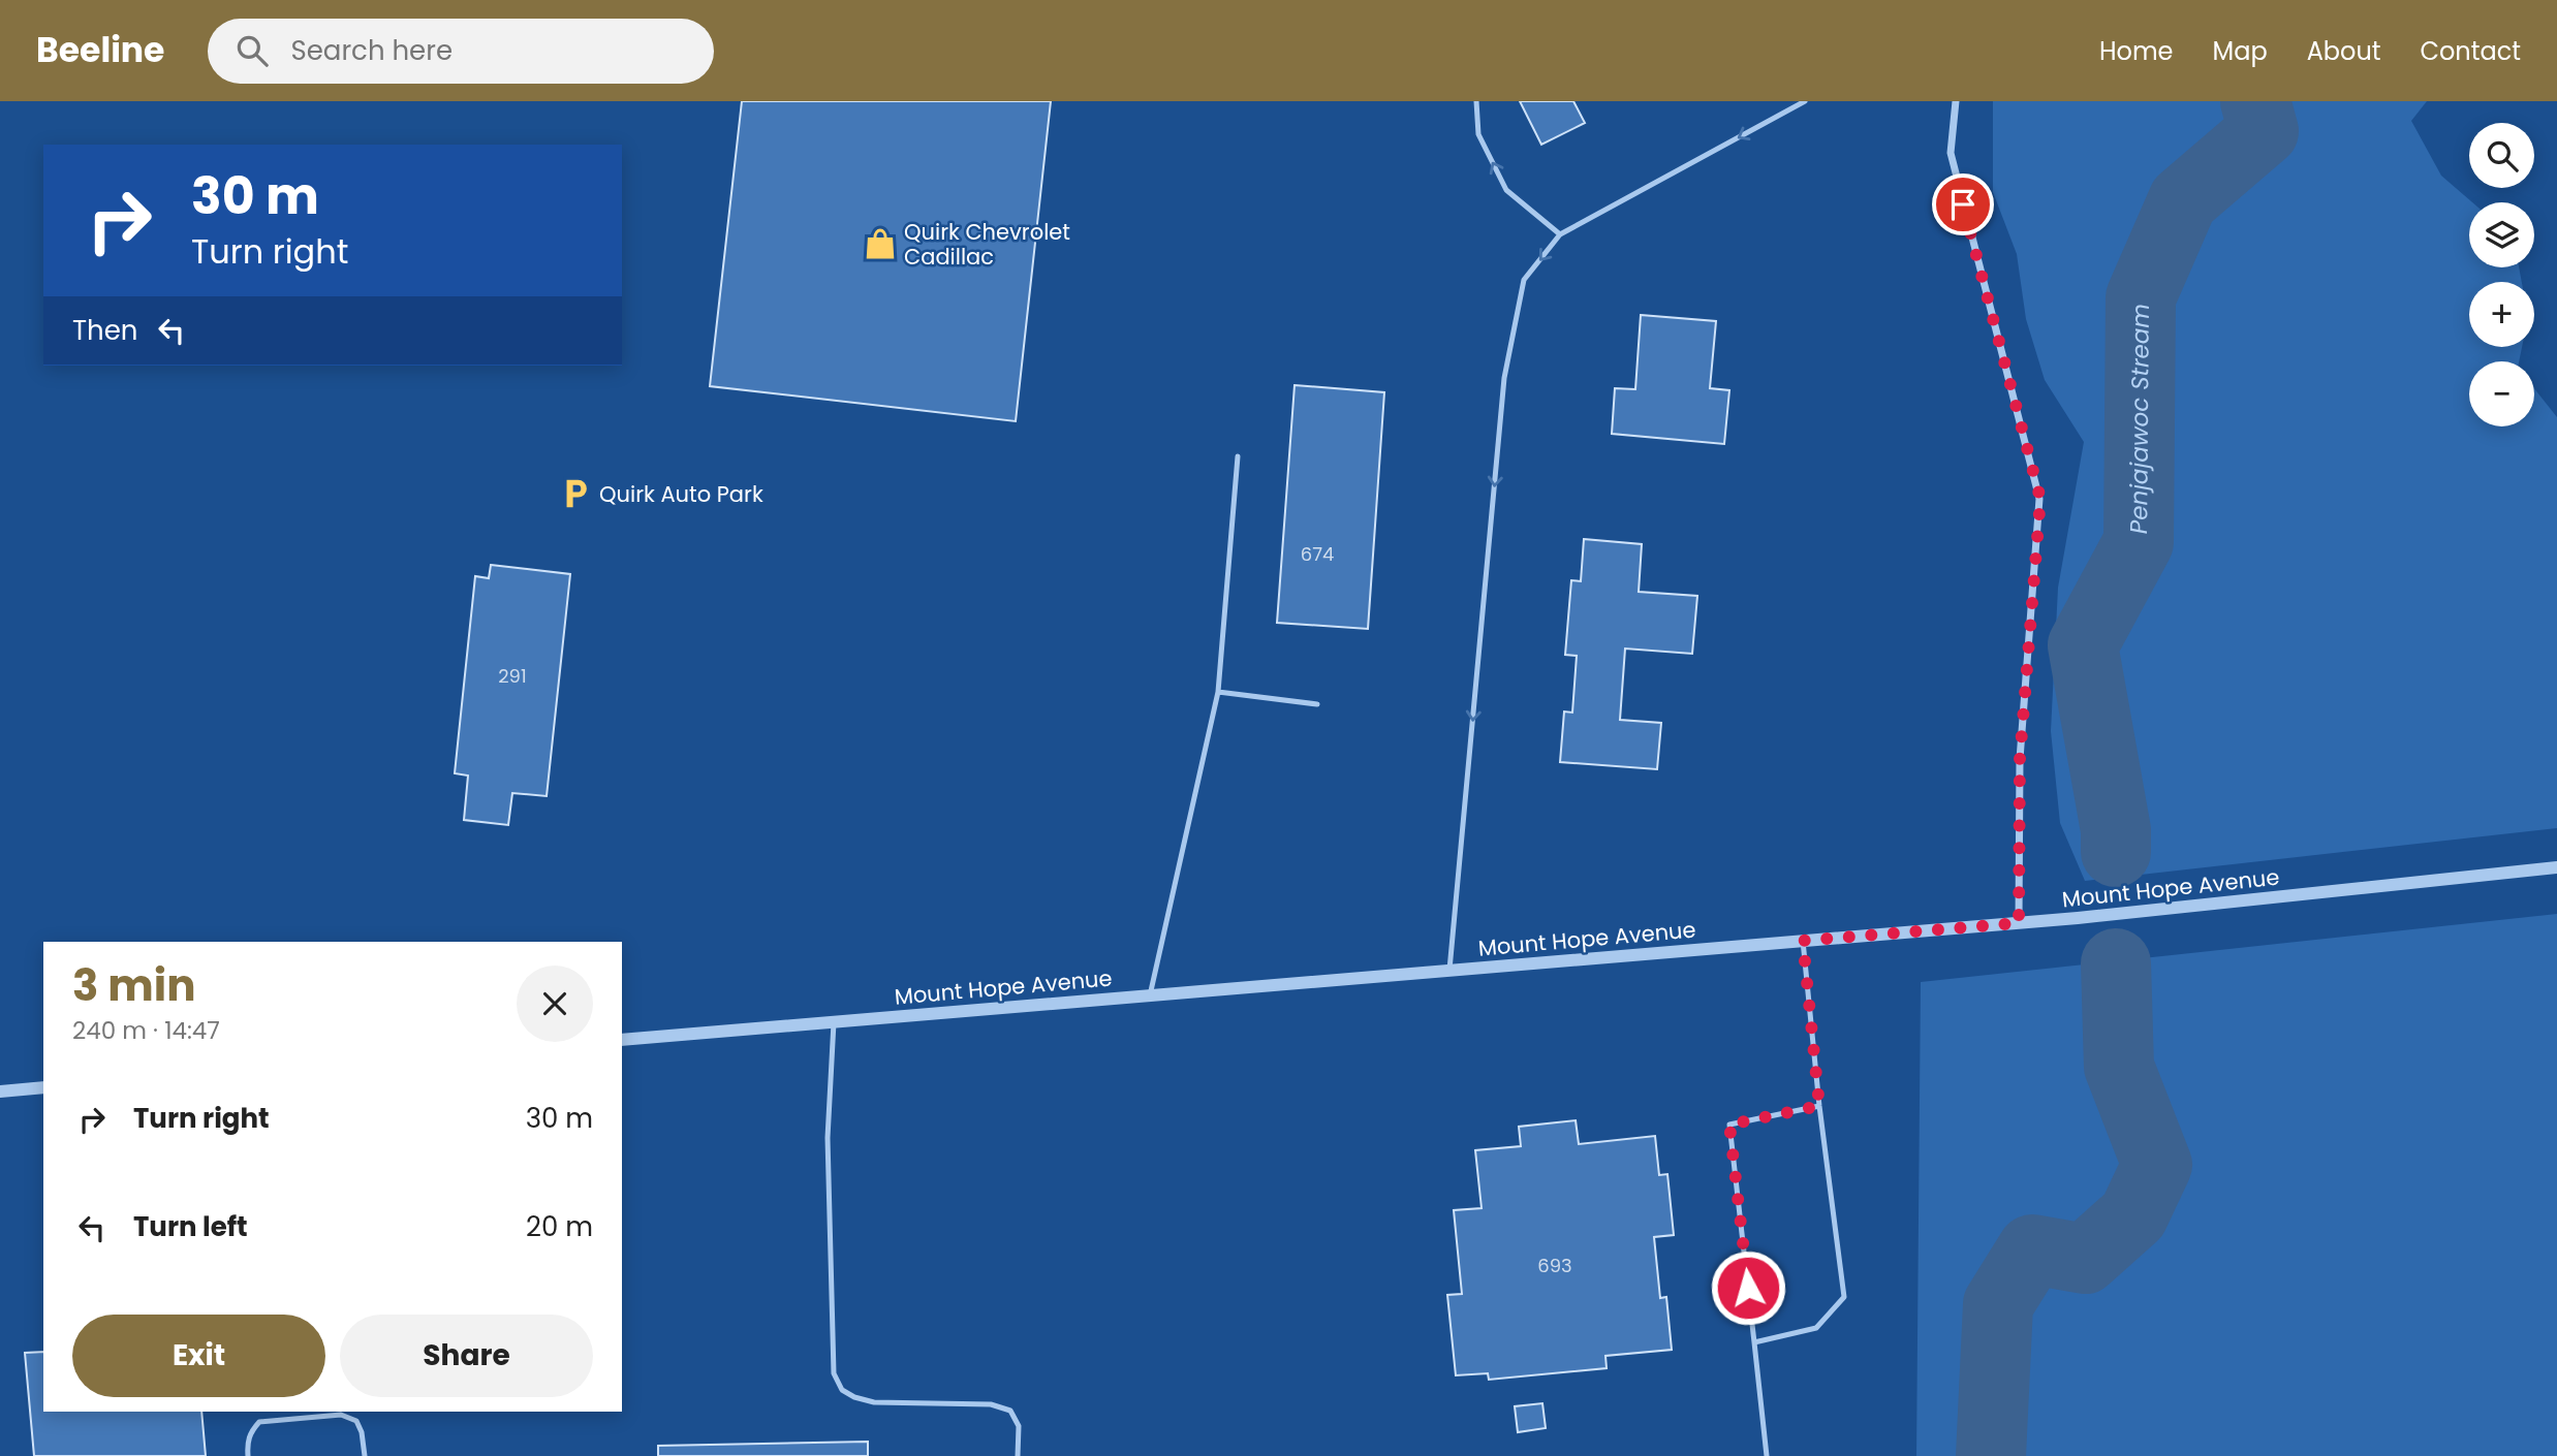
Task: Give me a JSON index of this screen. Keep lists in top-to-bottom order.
{
  "streets": {
    "street": ["Mount Hope Avenue"]
  },
  "water": ["Penjajawoc Stream"],
  "places": {
    "shop": ["Quirk Chevrolet Cadillac"],
    "parking": ["Quirk Auto Park"]
  },
  "house_numbers": ["674", "291", "693"],
  "page": {
    "header": "Beeline",
    "search": "Search here",
    "nav": [
      "Home",
      "Map",
      "About",
      "Contact"
    ],
    "map_buttons": ["+", "−"],
    "turn": ["30 m", "Turn right"],
    "then": "Then",
    "heading": ["3 min", "240 m · 14:47"],
    "list": [
      {
        "name": "Turn right",
        "value": "30 m"
      },
      {
        "name": "Turn left",
        "value": "20 m"
      }
    ],
    "buttons": ["Exit", "Share"]
  }
}
